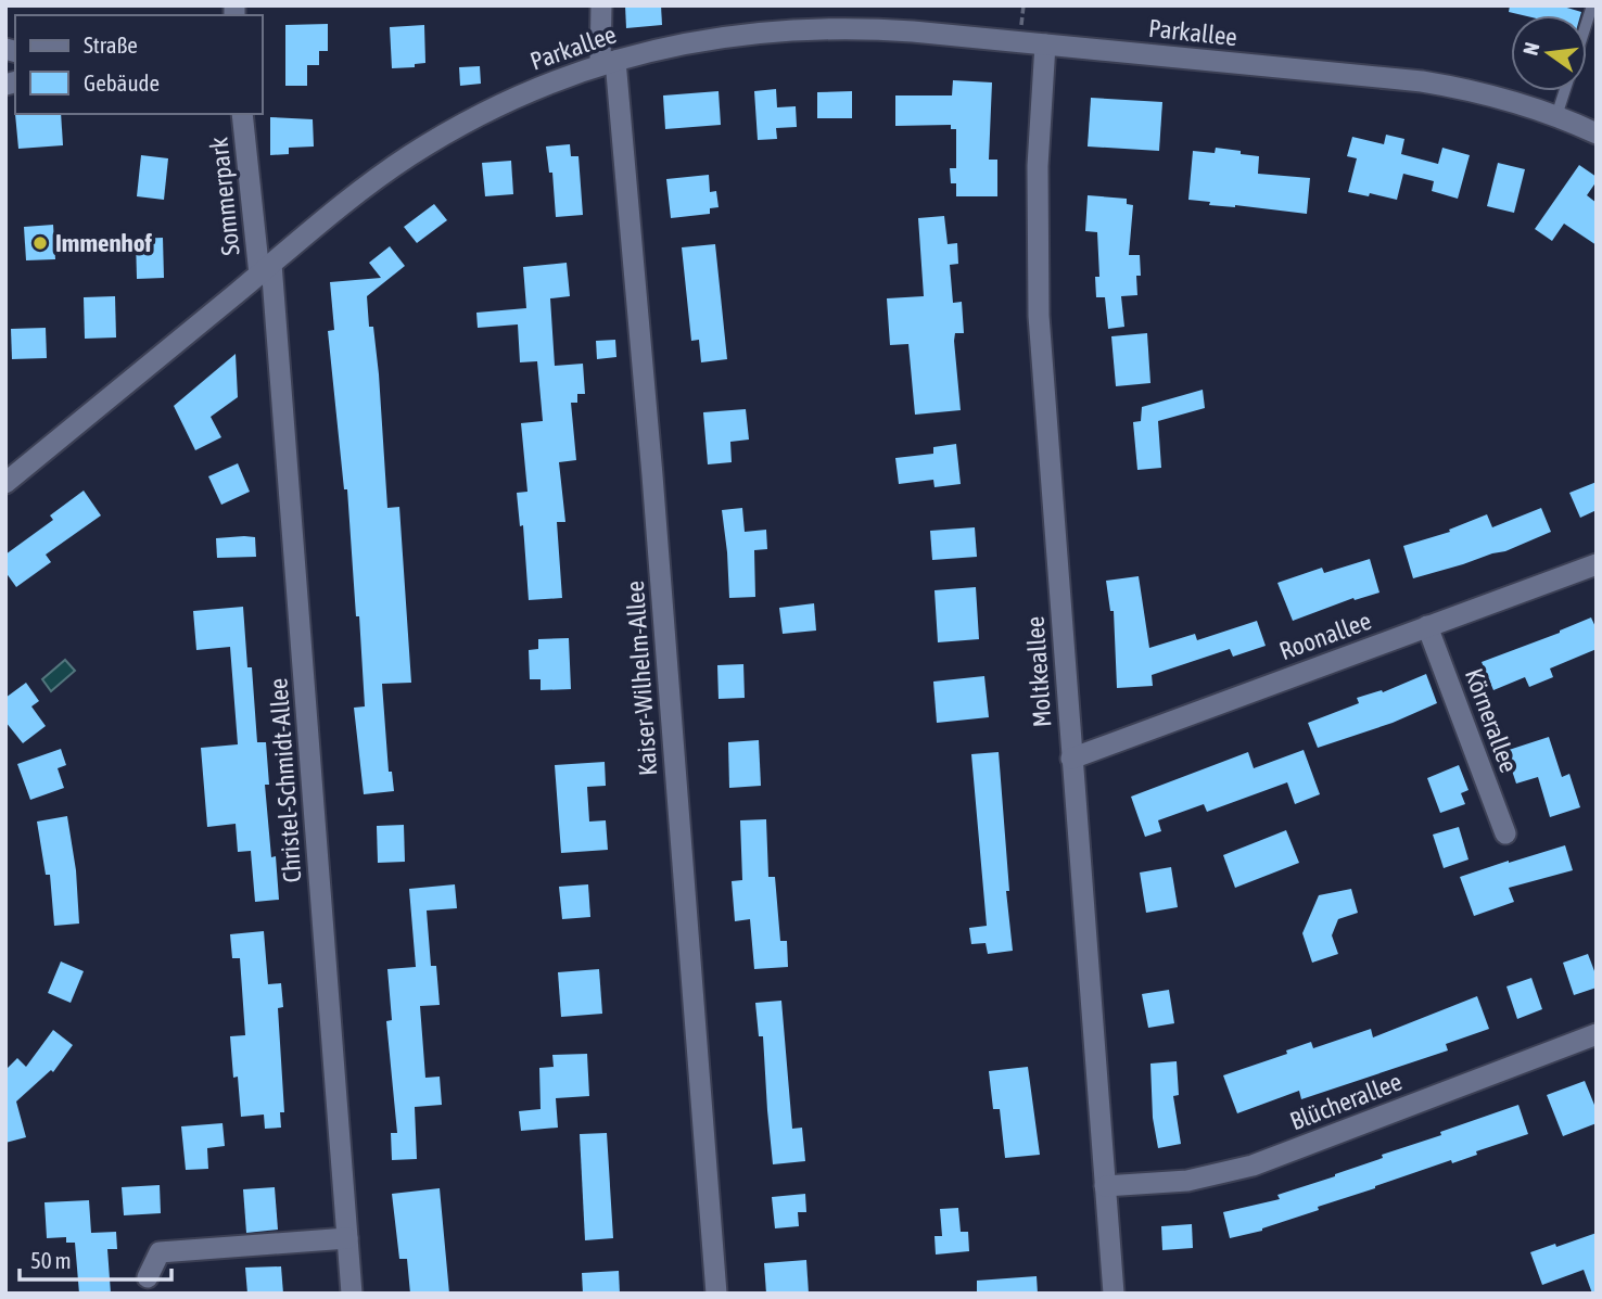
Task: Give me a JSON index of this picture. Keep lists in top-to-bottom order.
{
  "streets": {
    "street": [
      "Parkallee",
      "Sommerpark",
      "Roonallee",
      "Moltkeallee",
      "Kaiser-Wilhelm-Allee",
      "Körnerallee",
      "Christel-Schmidt-Allee",
      "Blücherallee"
    ]
  },
  "crossings": [
    ["Parkallee", "Sommerpark"],
    ["Parkallee", "Moltkeallee"],
    ["Parkallee", "Kaiser-Wilhelm-Allee"],
    ["Parkallee", "Christel-Schmidt-Allee"],
    ["Sommerpark", "Christel-Schmidt-Allee"],
    ["Roonallee", "Moltkeallee"],
    ["Roonallee", "Körnerallee"],
    ["Moltkeallee", "Blücherallee"]
  ],
  "places": ["Immenhof"],
  "legend": ["Straße", "Gebäude"],
  "scale_bar": "50 m",
  "north": "left"
}
